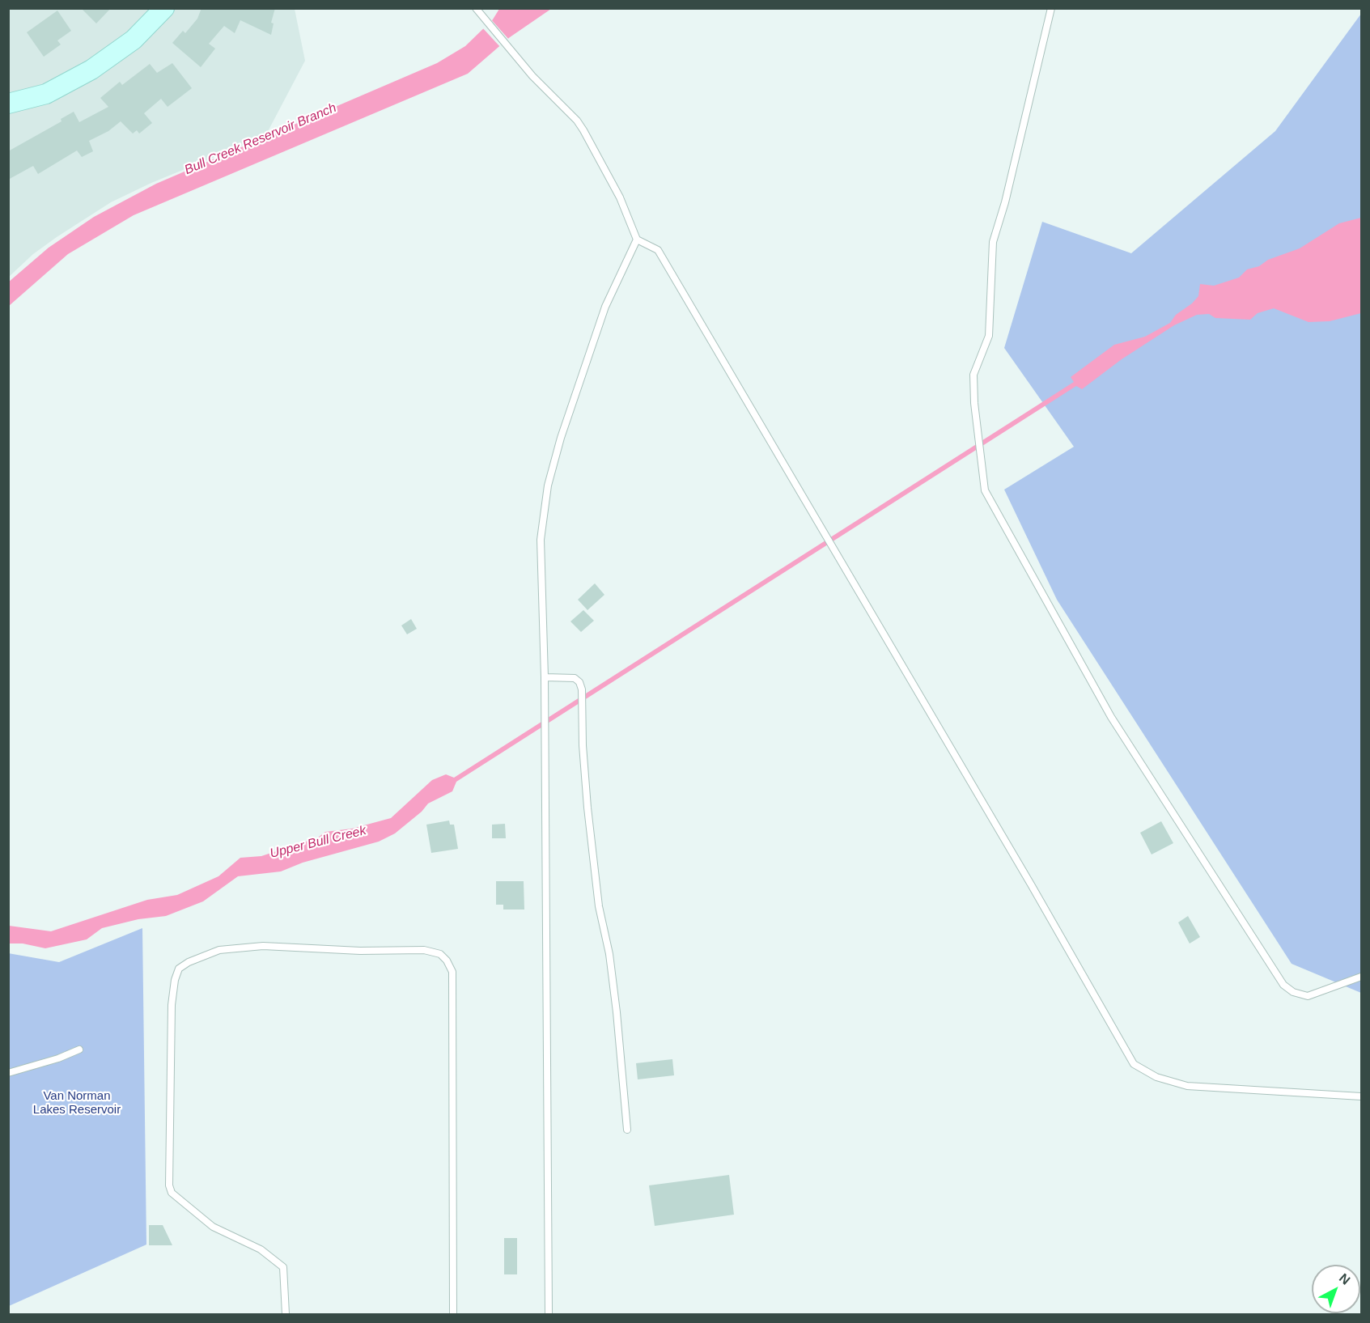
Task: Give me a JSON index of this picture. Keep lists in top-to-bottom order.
{
  "water": ["Bull Creek Reservoir Branch", "Upper Bull Creek"],
  "parks": ["Van Norman Lakes Reservoir"],
  "north": "top right"
}
